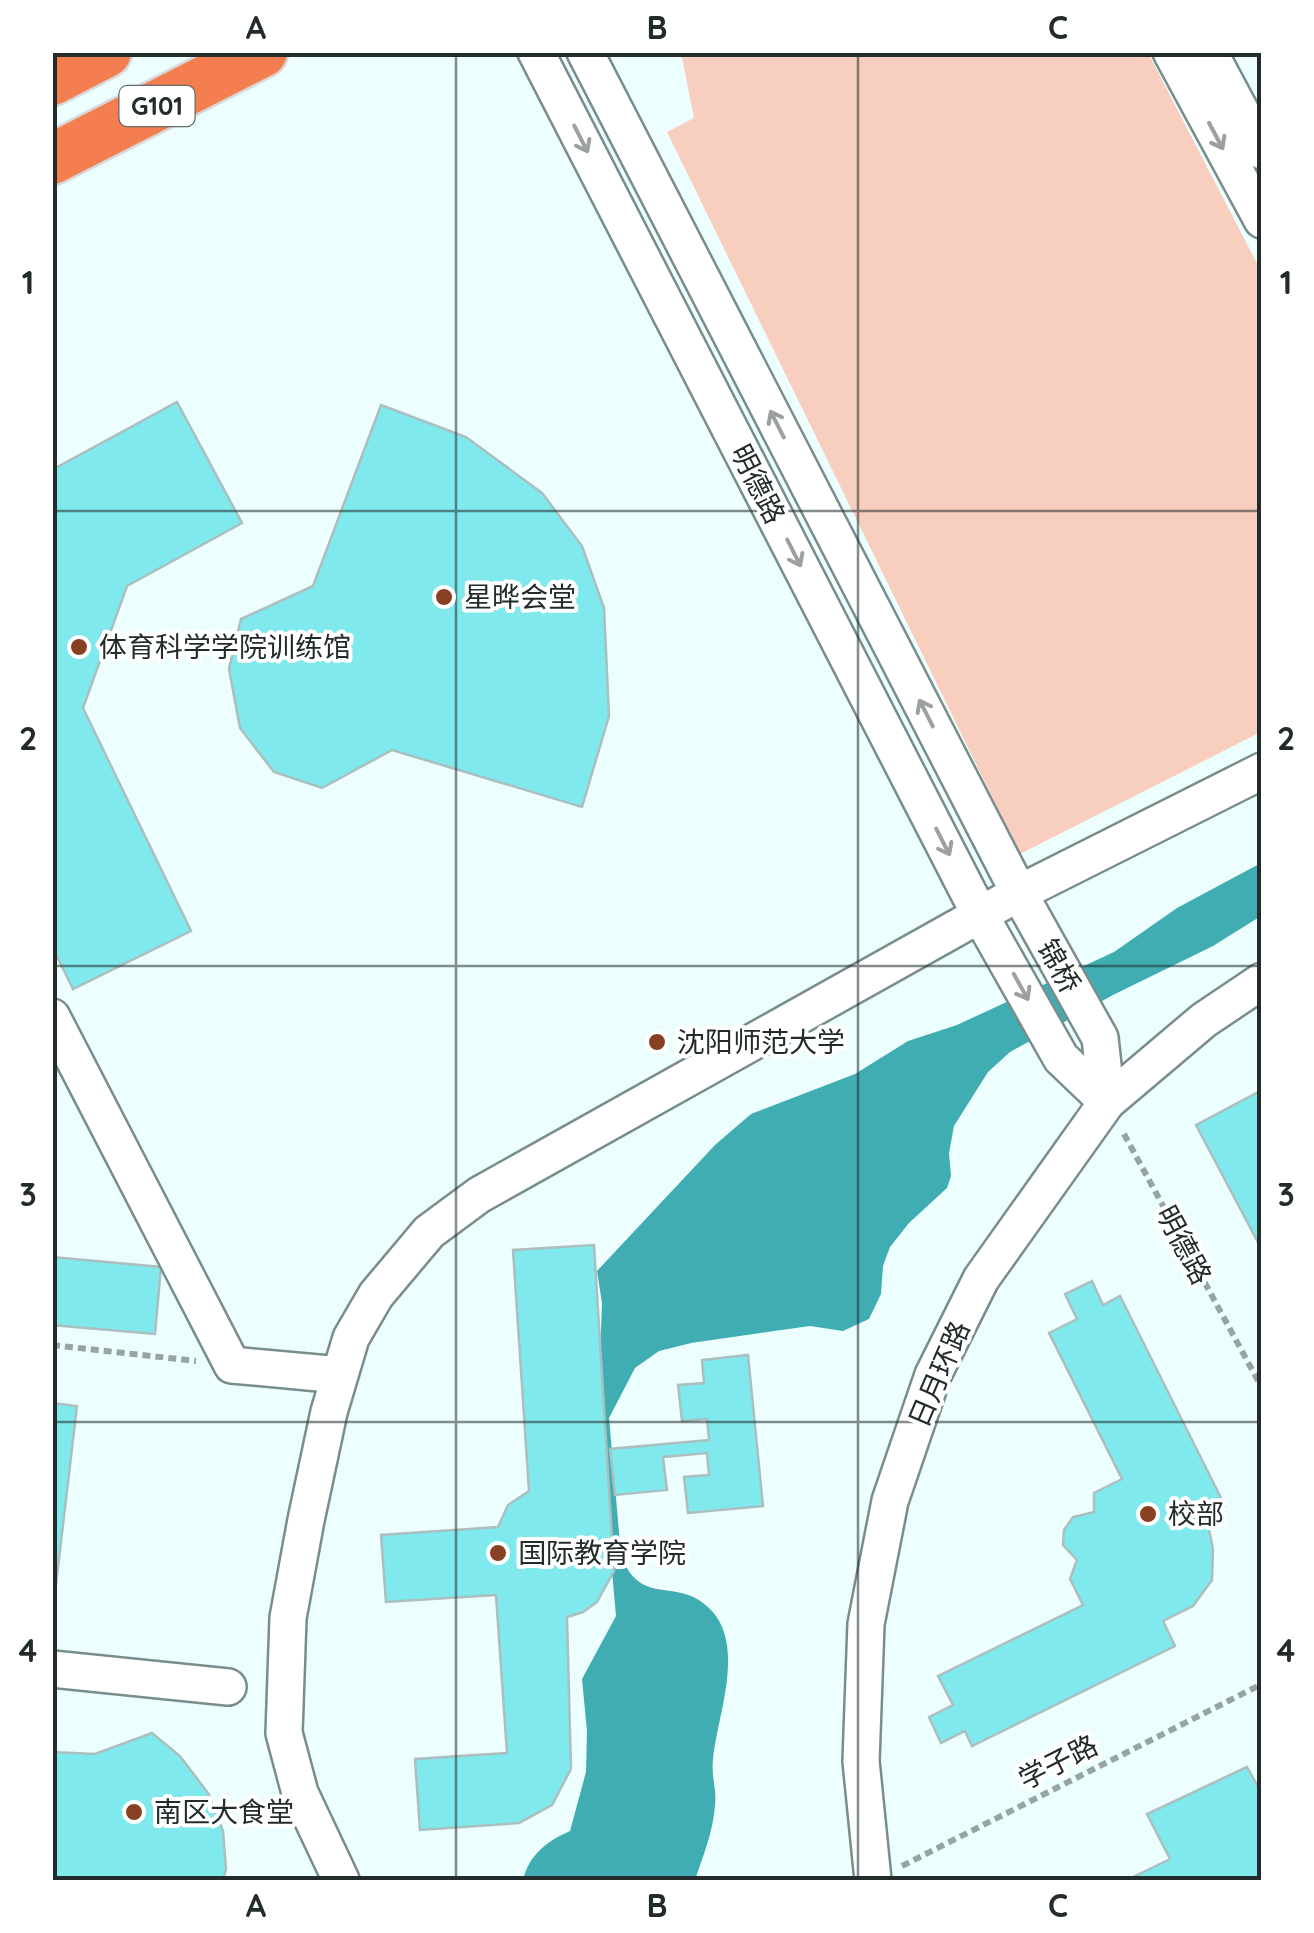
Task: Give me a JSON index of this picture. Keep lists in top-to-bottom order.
{
  "streets": {
    "highway": ["G101"],
    "street": ["明德路", "锦桥", "日月环路"],
    "path": ["学子路"]
  },
  "crossings": [
    ["明德路", "锦桥"],
    ["明德路", "日月环路"],
    ["锦桥", "日月环路"],
    ["日月环路", "学子路"]
  ],
  "places": [
    "星晔会堂",
    "体育科学学院训练馆",
    "沈阳师范大学",
    "校部",
    "国际教育学院",
    "南区大食堂"
  ],
  "grid": {
    "columns": ["A", "B", "C"],
    "rows": [
      "1",
      "2",
      "3",
      "4"
    ]
  }
}
